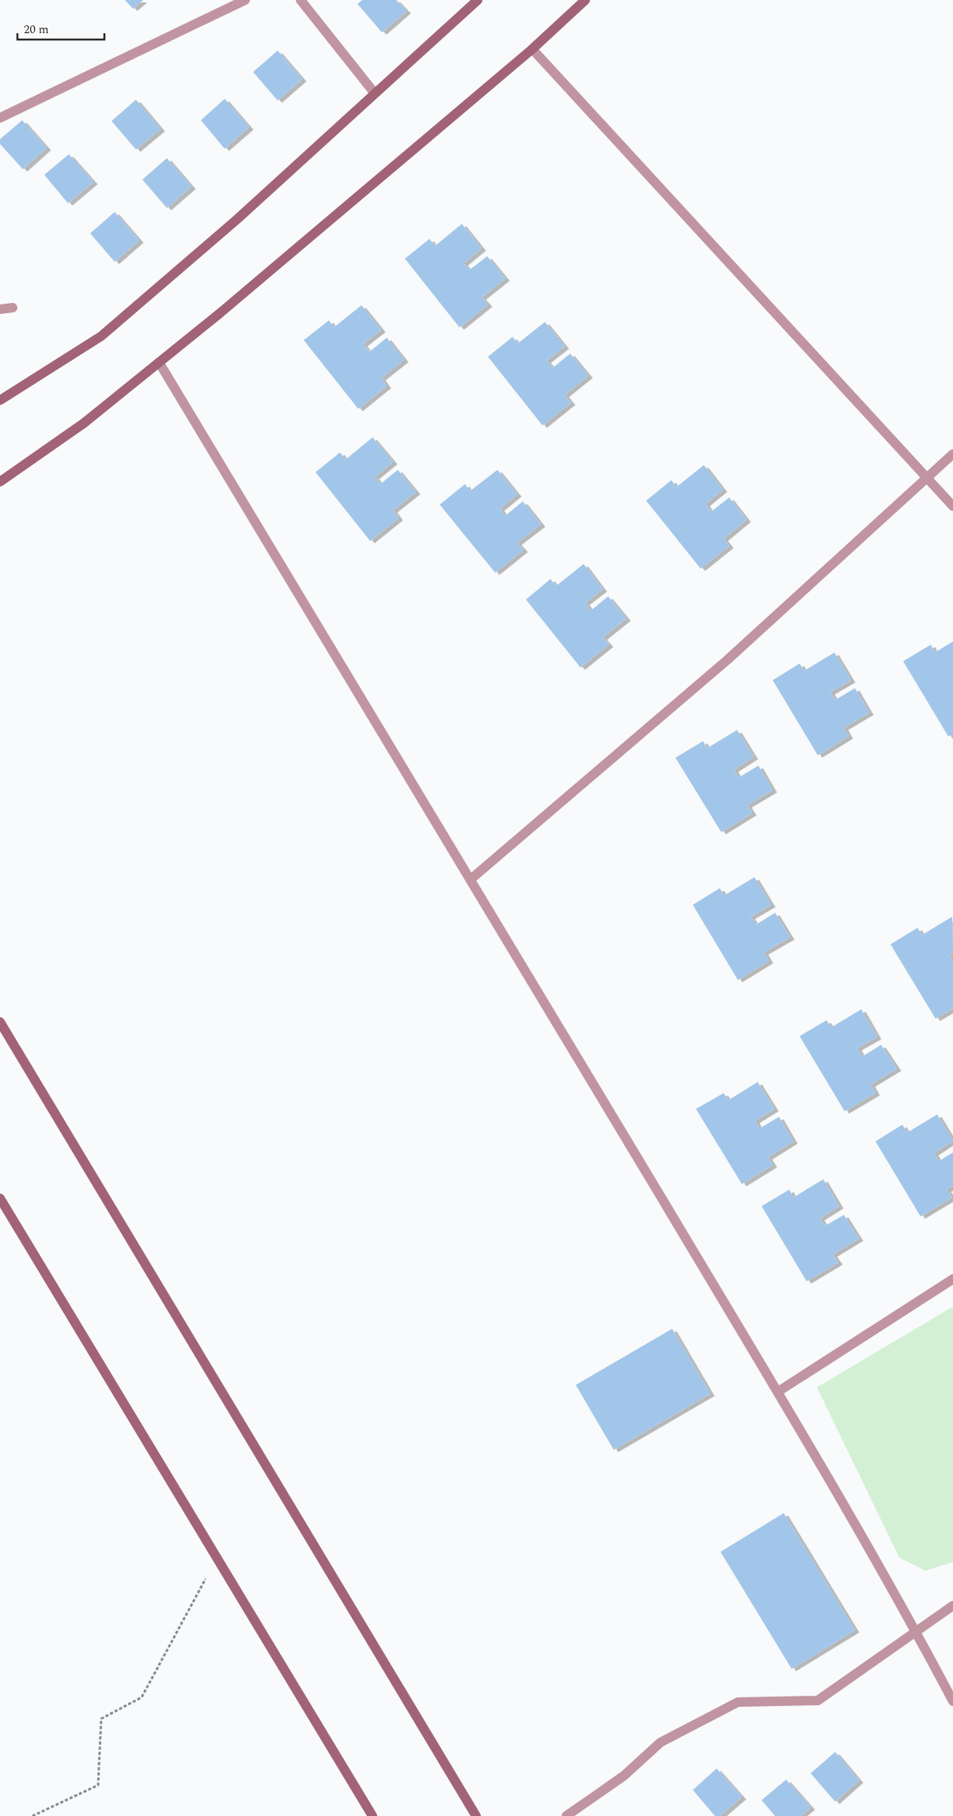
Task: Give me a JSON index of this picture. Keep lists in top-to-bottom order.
{
  "scale_bar": "20 m"
}
